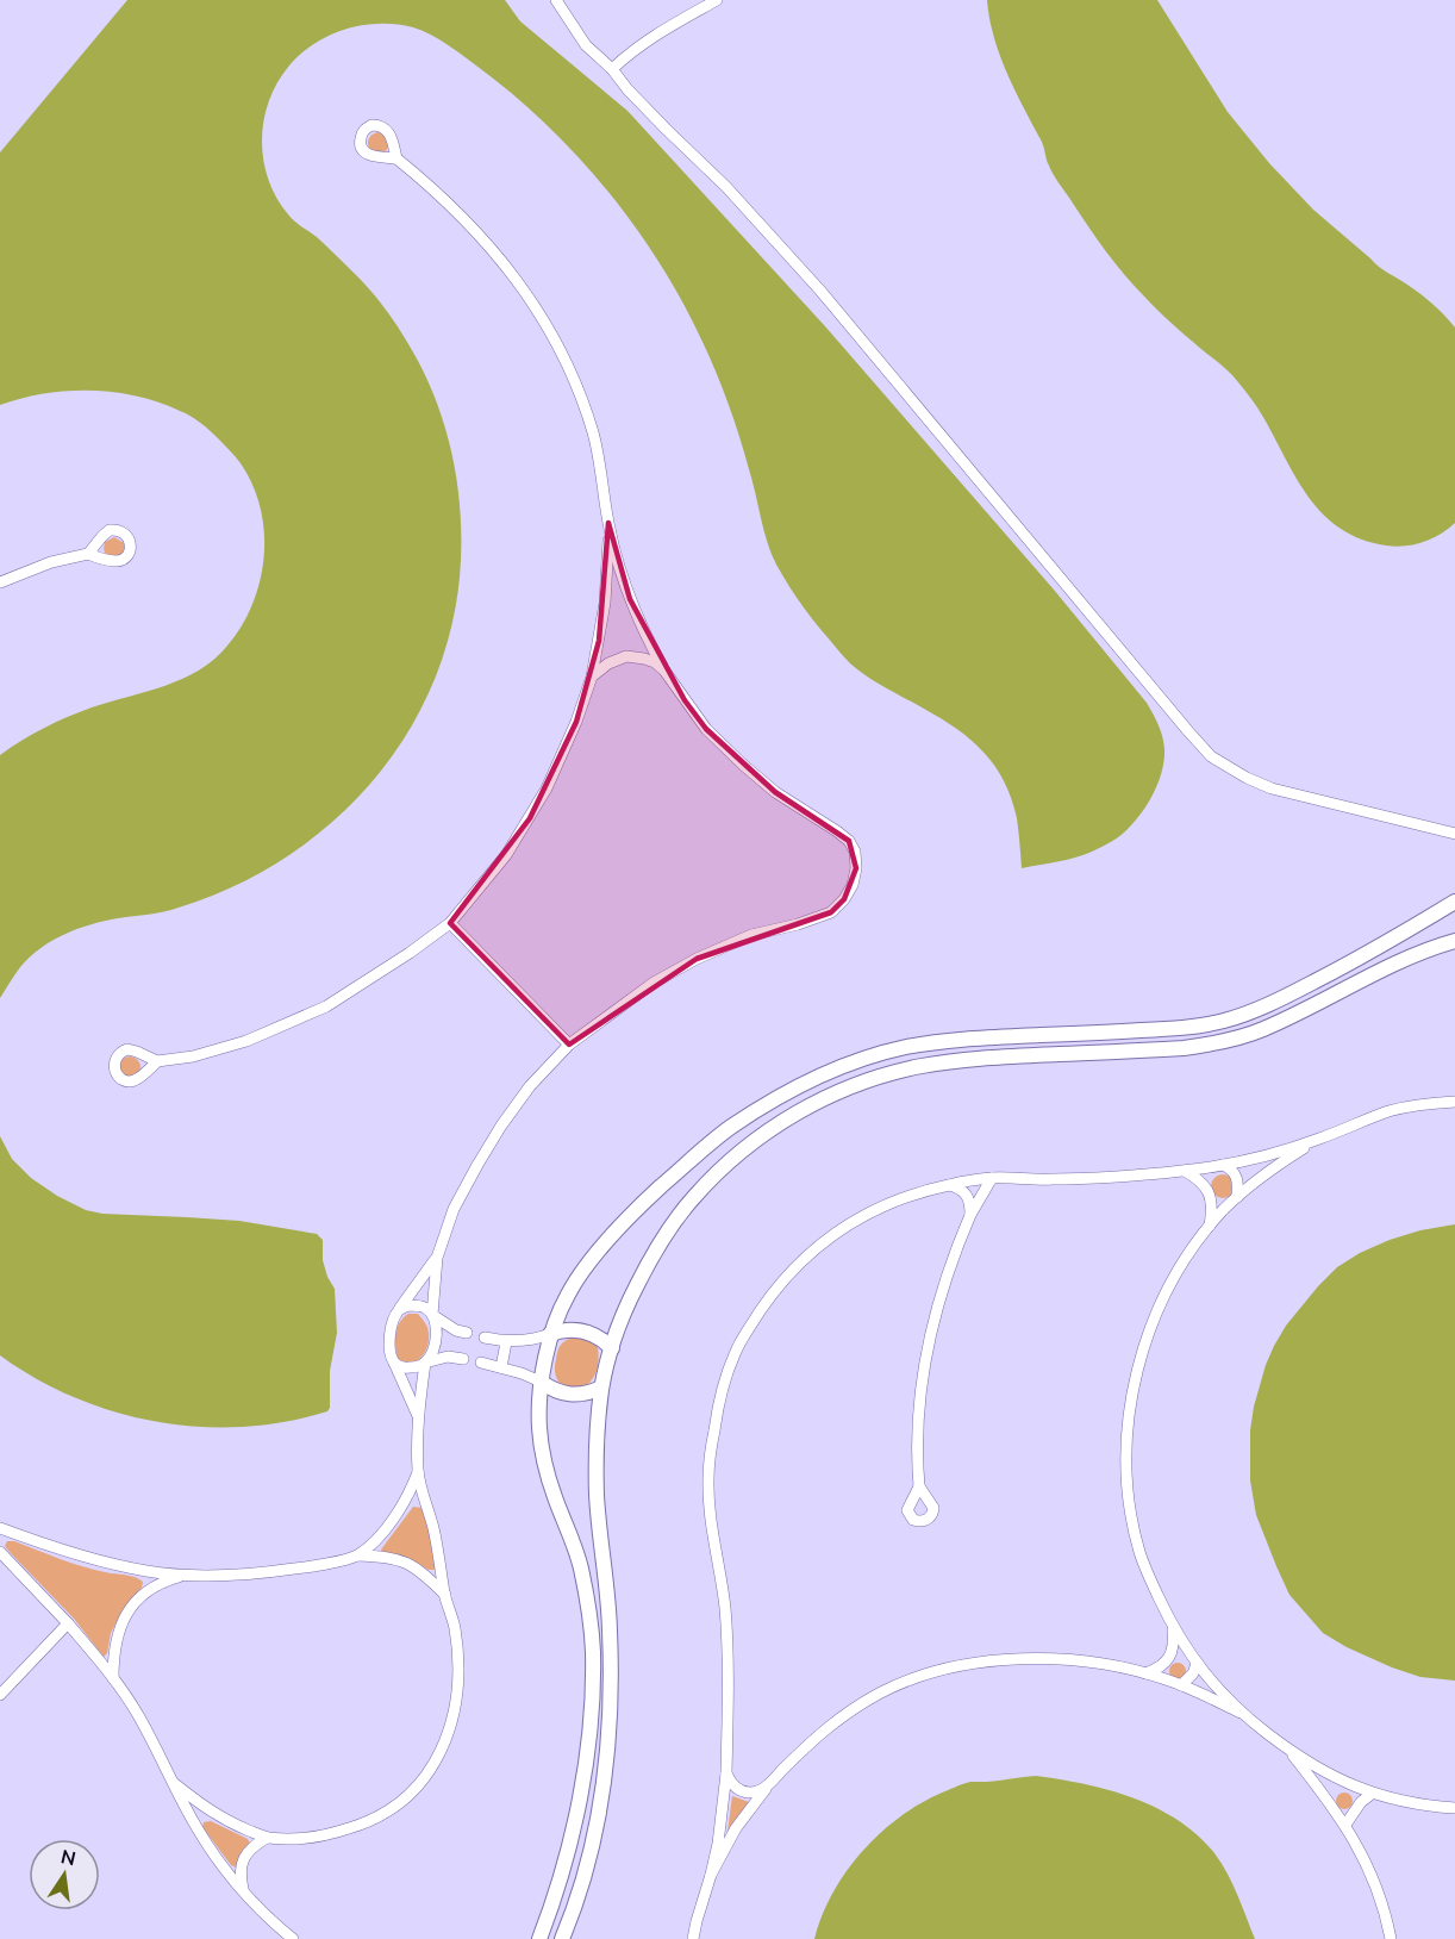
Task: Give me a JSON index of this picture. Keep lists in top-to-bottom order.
{
  "north": "top"
}
